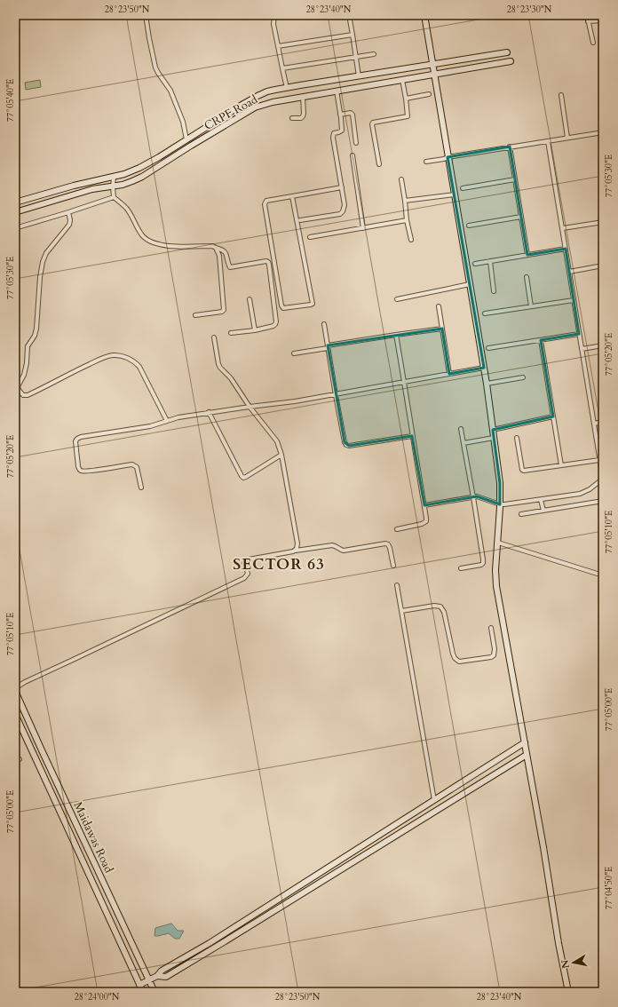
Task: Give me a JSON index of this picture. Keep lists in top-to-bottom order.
{
  "streets": {
    "street": ["CRPF Road", "Maidawas Road"]
  },
  "districts": ["SECTOR 63"],
  "north": "left",
  "coordinates": [
    "28°23'50\"N",
    "28°23'40\"N",
    "28°23'30\"N",
    "77°05'40\"E",
    "77°05'30\"E",
    "77°05'20\"E",
    "77°05'10\"E",
    "77°05'00\"E",
    "77°04'50\"E",
    "28°24'00\"N"
  ]
}
